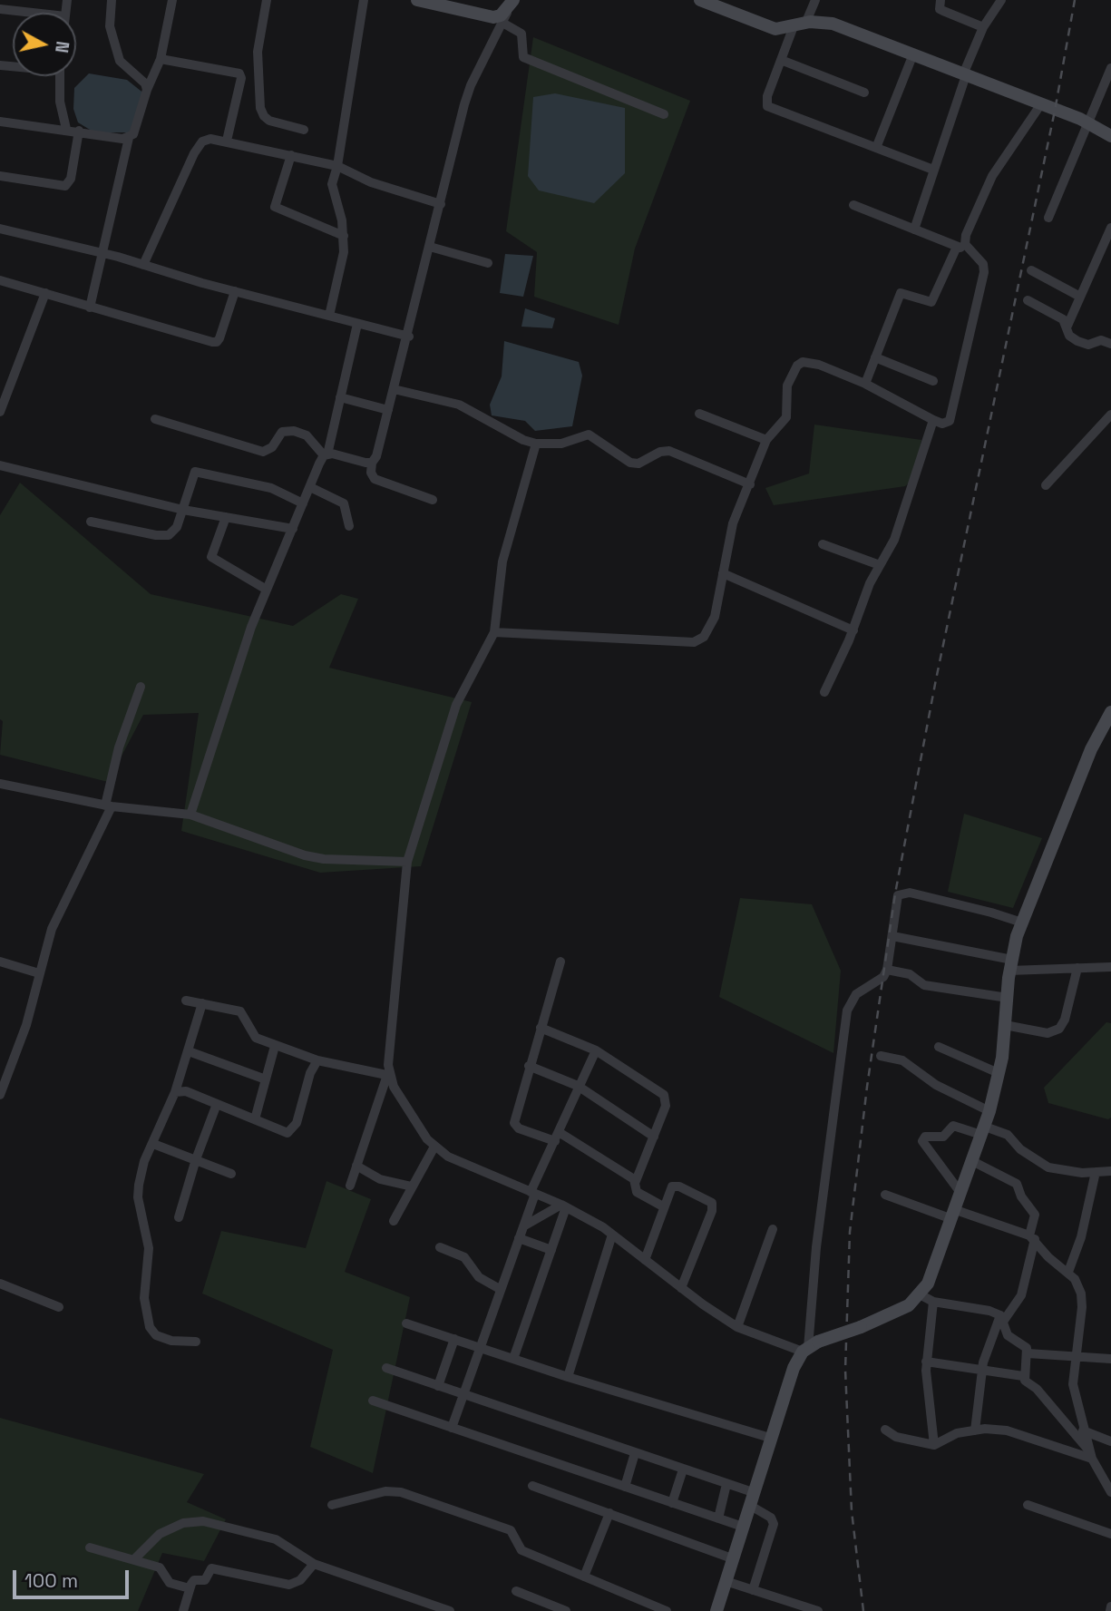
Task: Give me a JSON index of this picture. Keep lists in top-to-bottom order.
{
  "scale_bar": "100 m",
  "north": "right"
}
